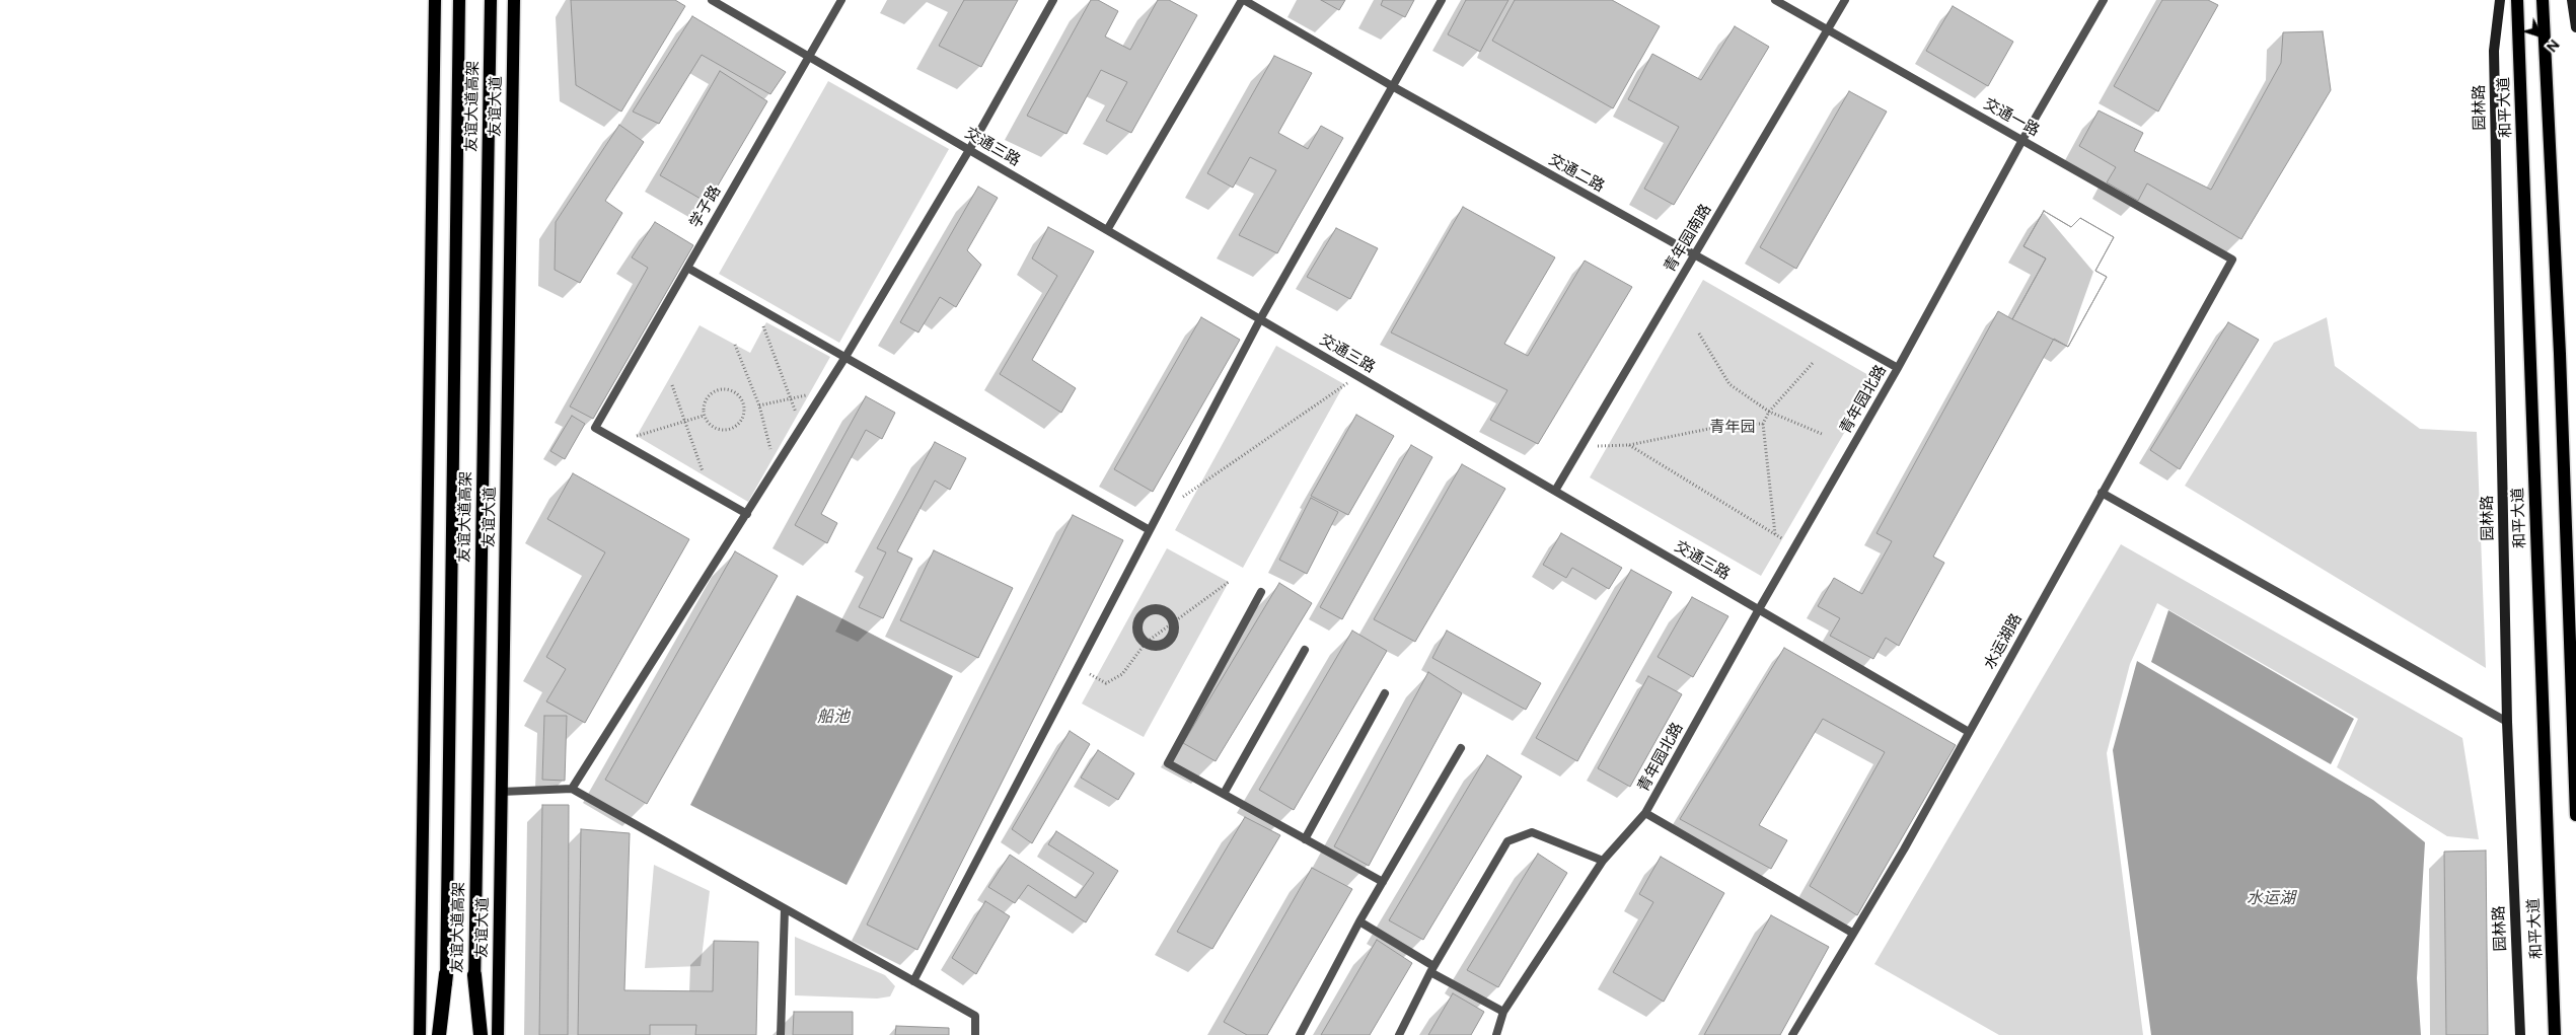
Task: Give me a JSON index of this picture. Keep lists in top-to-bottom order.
{
  "streets": {
    "main road": [
      "友谊大道高架",
      "友谊大道",
      "园林路",
      "和平大道"
    ],
    "lane": [
      "交通一路",
      "交通三路",
      "交通二路",
      "学子路",
      "青年园南路",
      "青年园北路",
      "水运湖路"
    ]
  },
  "crossings": [
    ["交通一路", "青年园南路"],
    ["交通一路", "青年园北路"],
    ["交通一路", "水运湖路"],
    ["交通三路", "学子路"],
    ["交通三路", "青年园南路"],
    ["交通三路", "青年园北路"],
    ["交通三路", "水运湖路"],
    ["交通二路", "青年园南路"],
    ["交通二路", "青年园北路"]
  ],
  "water": ["船池", "水运湖"],
  "parks": ["青年园"],
  "north": "bottom right"
}
